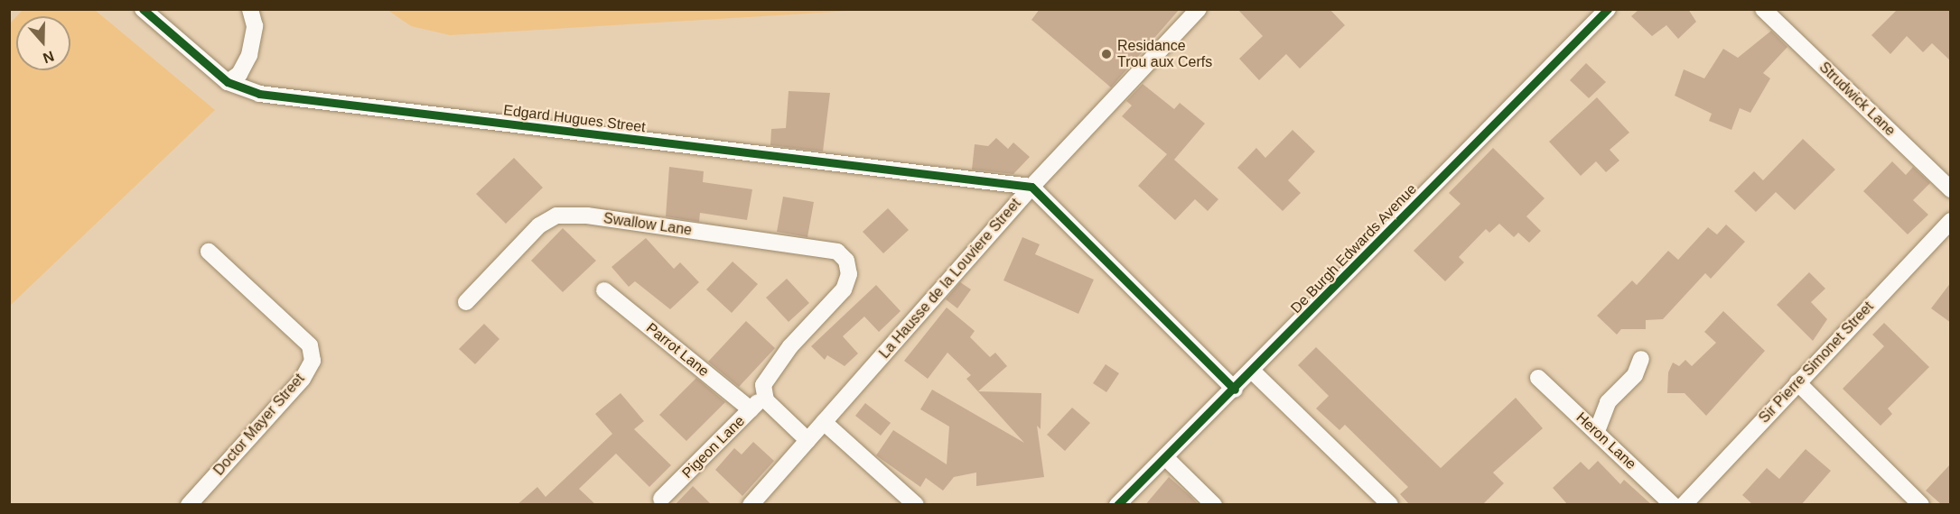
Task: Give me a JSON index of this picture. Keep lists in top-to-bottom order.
{
  "streets": {
    "street": [
      "Strudwick Lane",
      "Edgard Hugues Street",
      "Swallow Lane",
      "De Burgh Edwards Avenue",
      "La Hausse de la Louviere Street",
      "Parrot Lane",
      "Sir Pierre Simonet Street",
      "Doctor Mayer Street",
      "Heron Lane",
      "Pigeon Lane"
    ]
  },
  "crossings": [
    ["Edgard Hugues Street", "La Hausse de la Louviere Street"],
    ["Swallow Lane", "Pigeon Lane"],
    ["Parrot Lane", "Pigeon Lane"]
  ],
  "places": ["Residance Trou aux Cerfs"],
  "north": "bottom"
}
